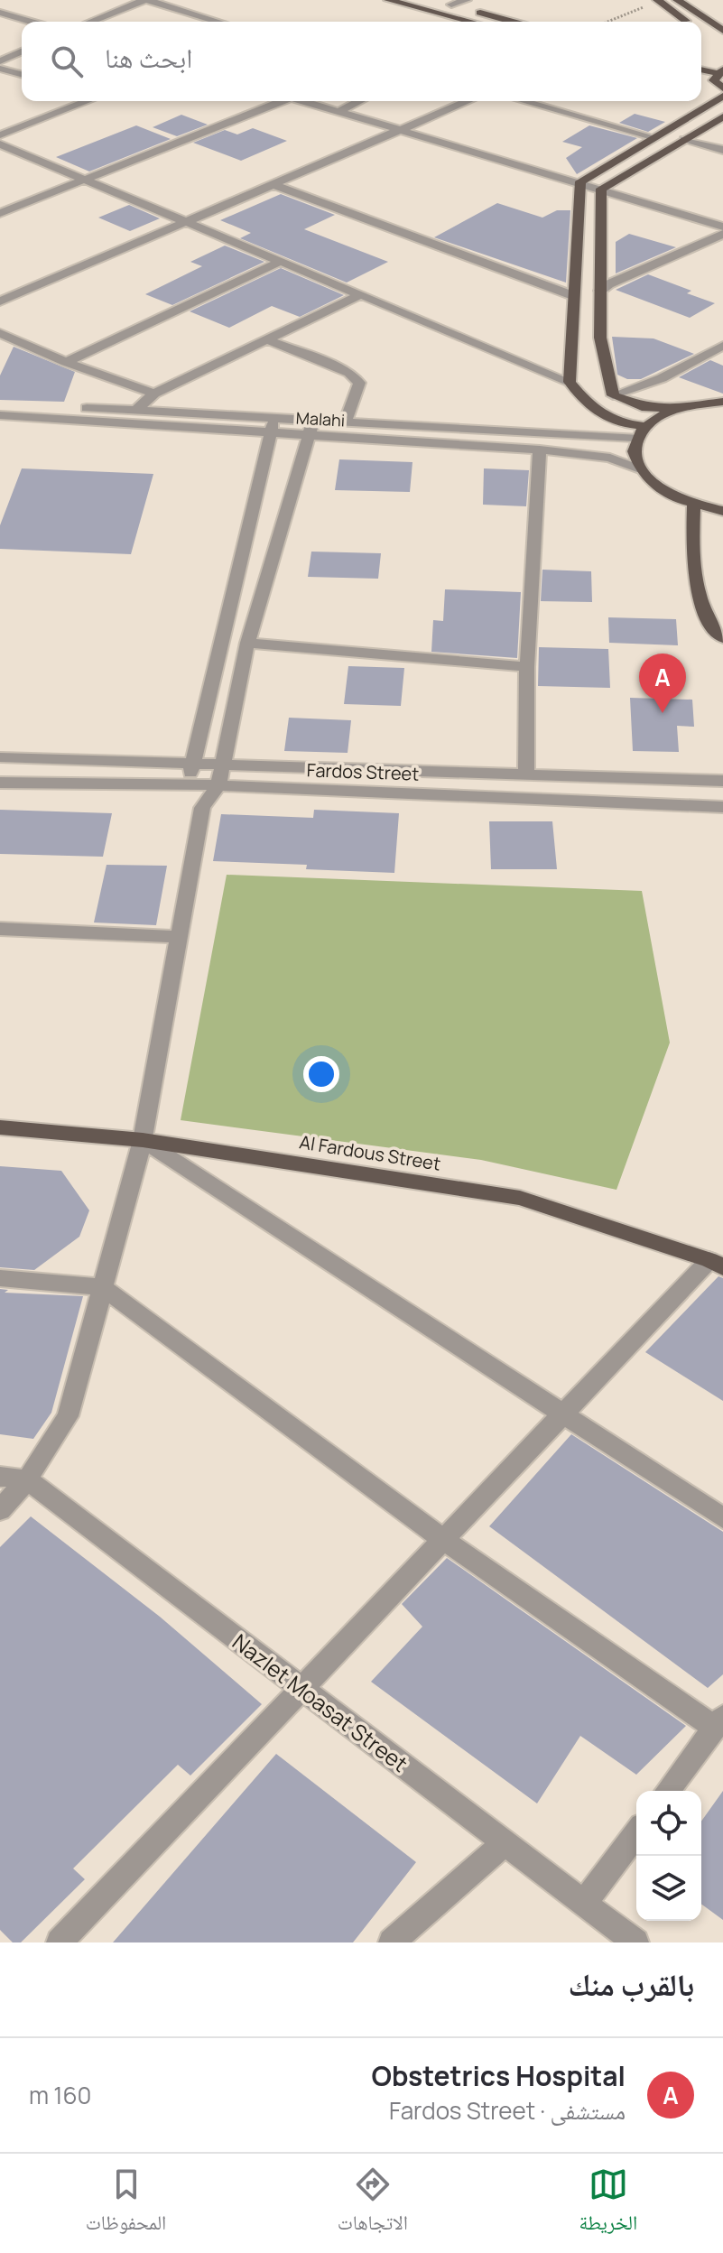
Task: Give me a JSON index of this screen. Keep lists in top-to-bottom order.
{
  "streets": {
    "main road": ["Al Fardous Street"],
    "street": ["Malahi", "Fardos Street", "Nazlet Moasat Street"]
  },
  "page": {
    "search": "ابحث هنا",
    "pins": "A",
    "heading": "بالقرب منك",
    "list": [
      {
        "mark": "A",
        "name": "Obstetrics Hospital",
        "note": "مستشفى · Fardos Street",
        "value": "160 m"
      }
    ],
    "nav": ["الخريطة", "الاتجاهات", "المحفوظات"]
  }
}
